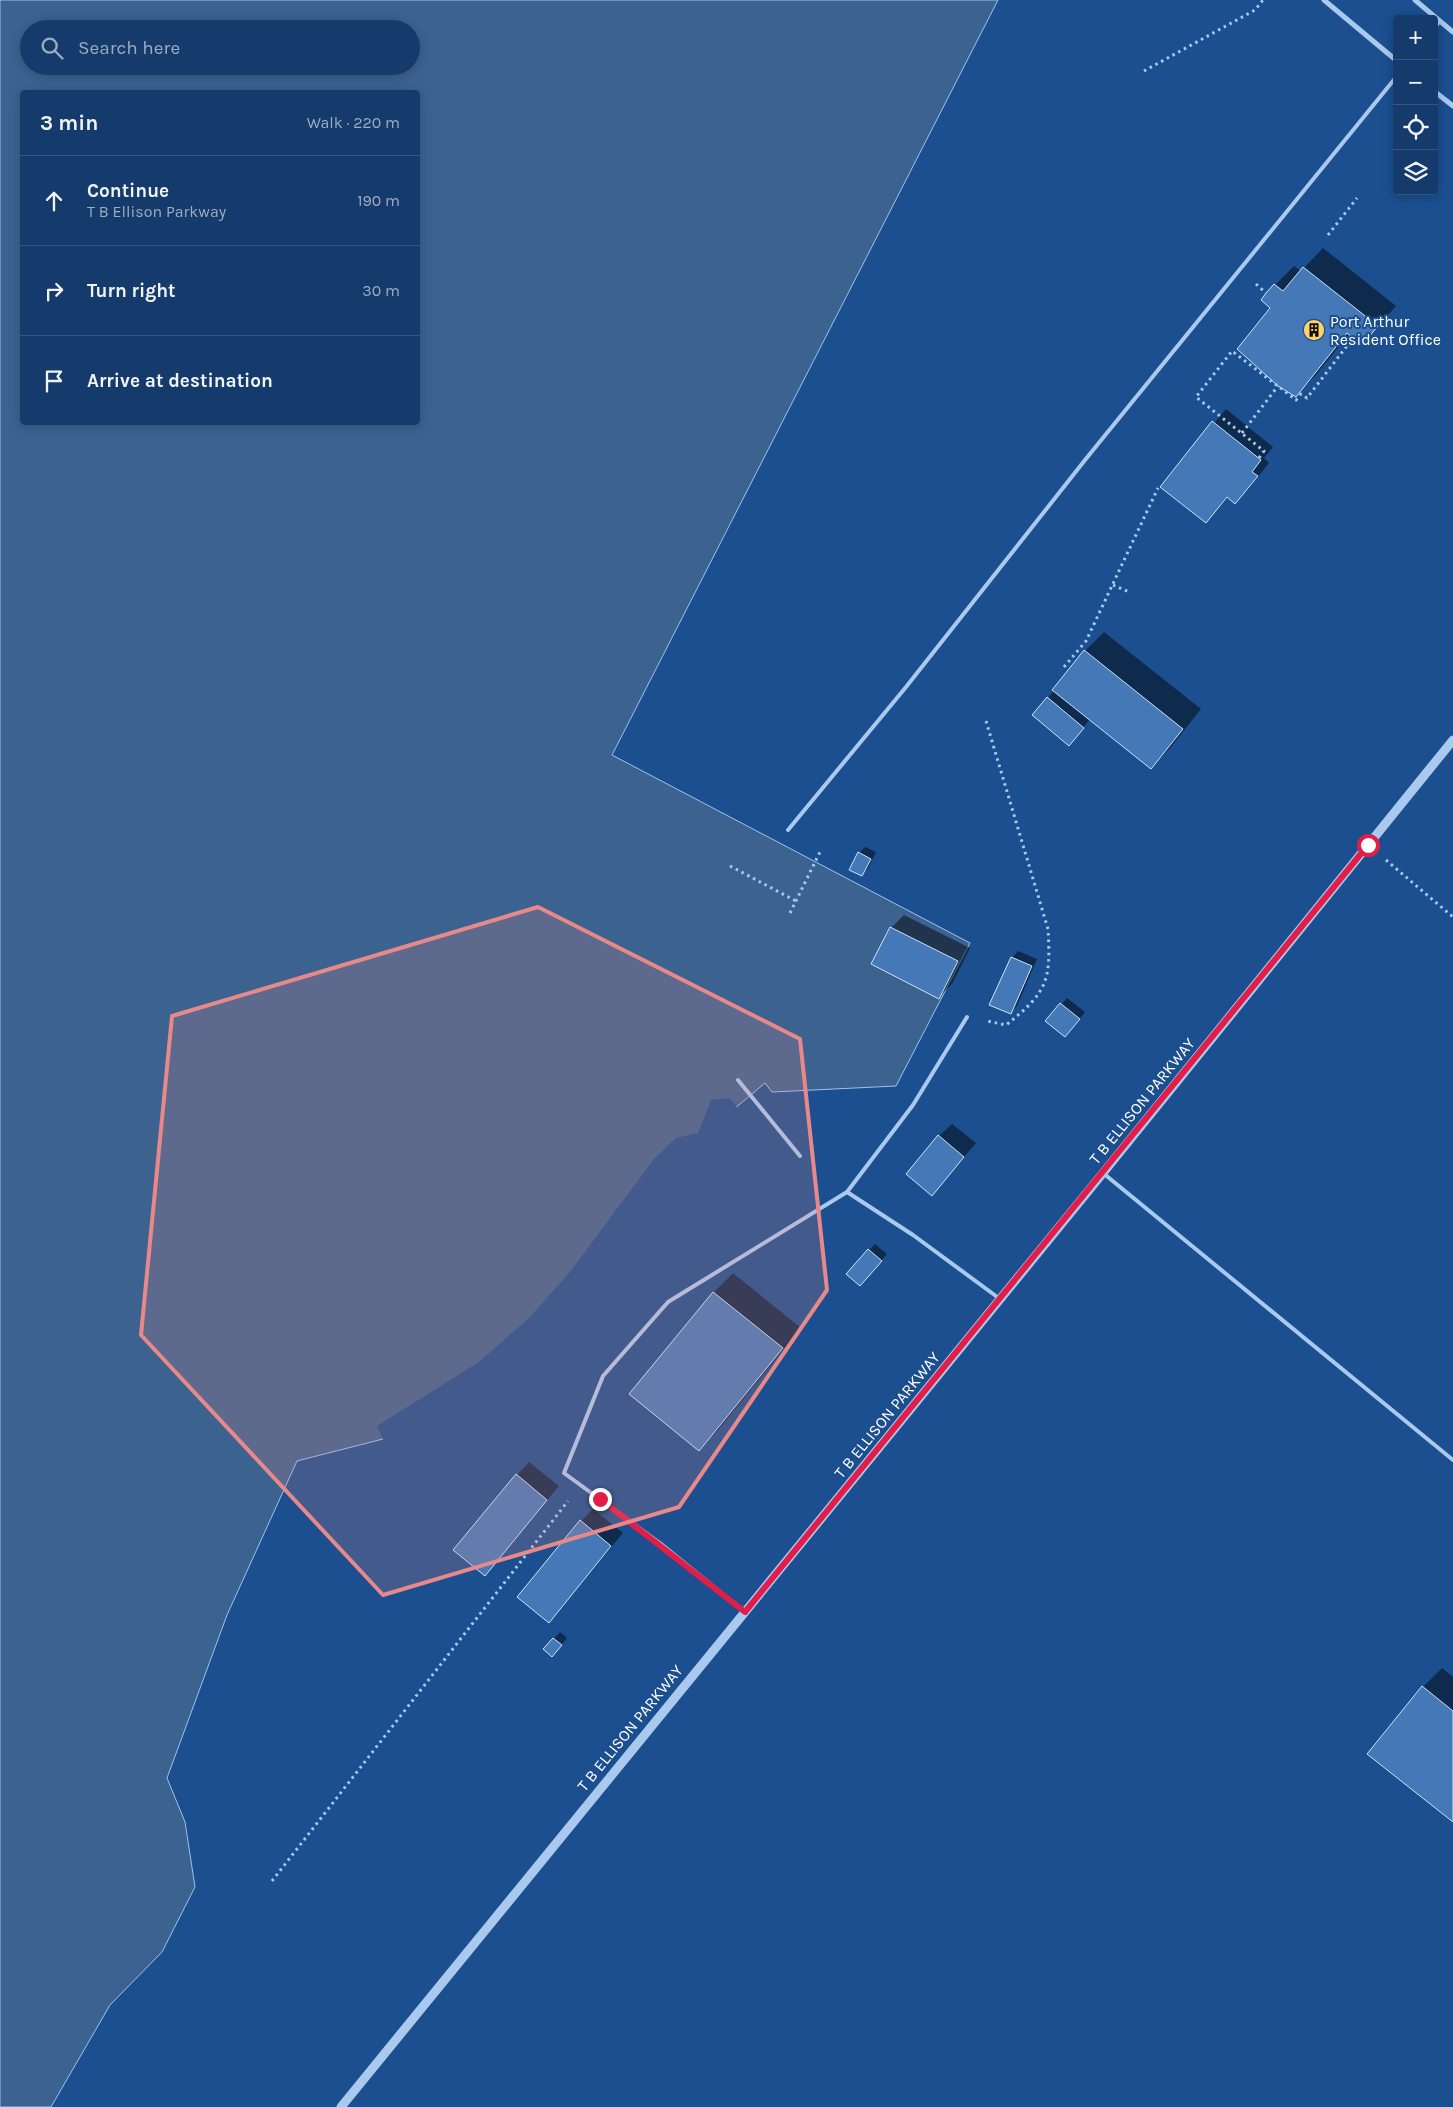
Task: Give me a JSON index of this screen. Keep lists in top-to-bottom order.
{
  "streets": {
    "street": ["T B ELLISON PARKWAY"]
  },
  "places": {
    "building": ["Port Arthur Resident Office"]
  },
  "page": {
    "map_buttons": ["+", "−"],
    "search": "Search here",
    "heading": ["3 min", "Walk · 220 m"],
    "list": [
      ["Continue", "T B Ellison Parkway", "190 m"],
      ["Turn right", "30 m"],
      "Arrive at destination"
    ]
  }
}
